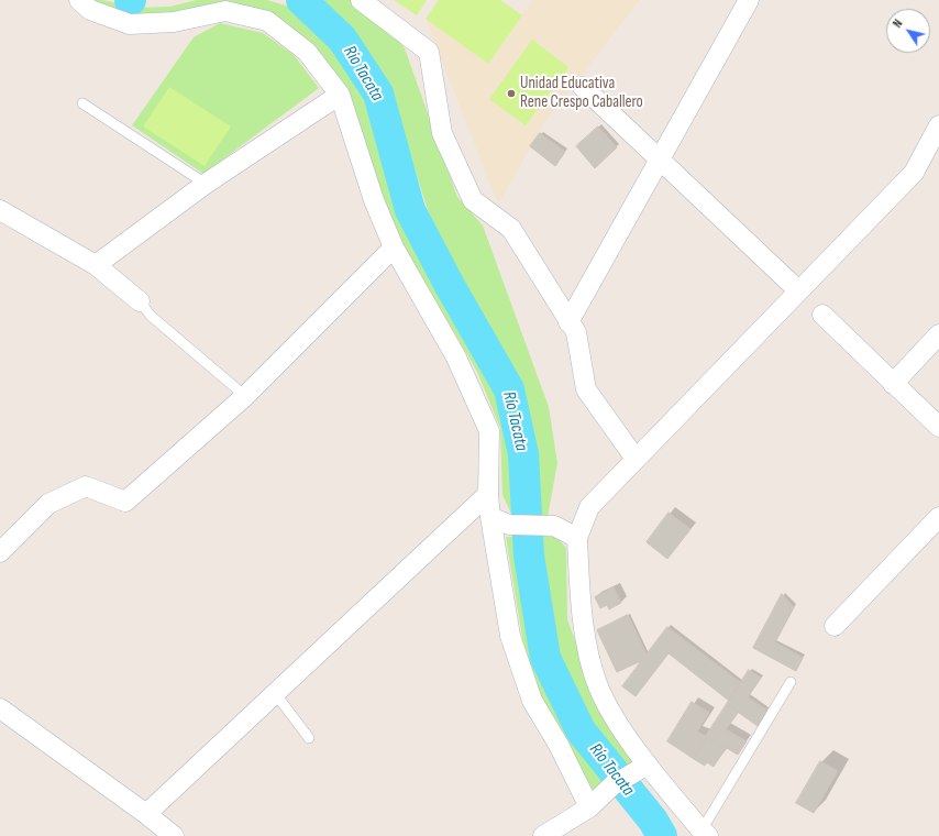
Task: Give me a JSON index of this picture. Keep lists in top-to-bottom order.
{
  "water": ["Río Tacata"],
  "places": ["Unidad Educativa Rene Crespo Caballero"],
  "north": "top left"
}
